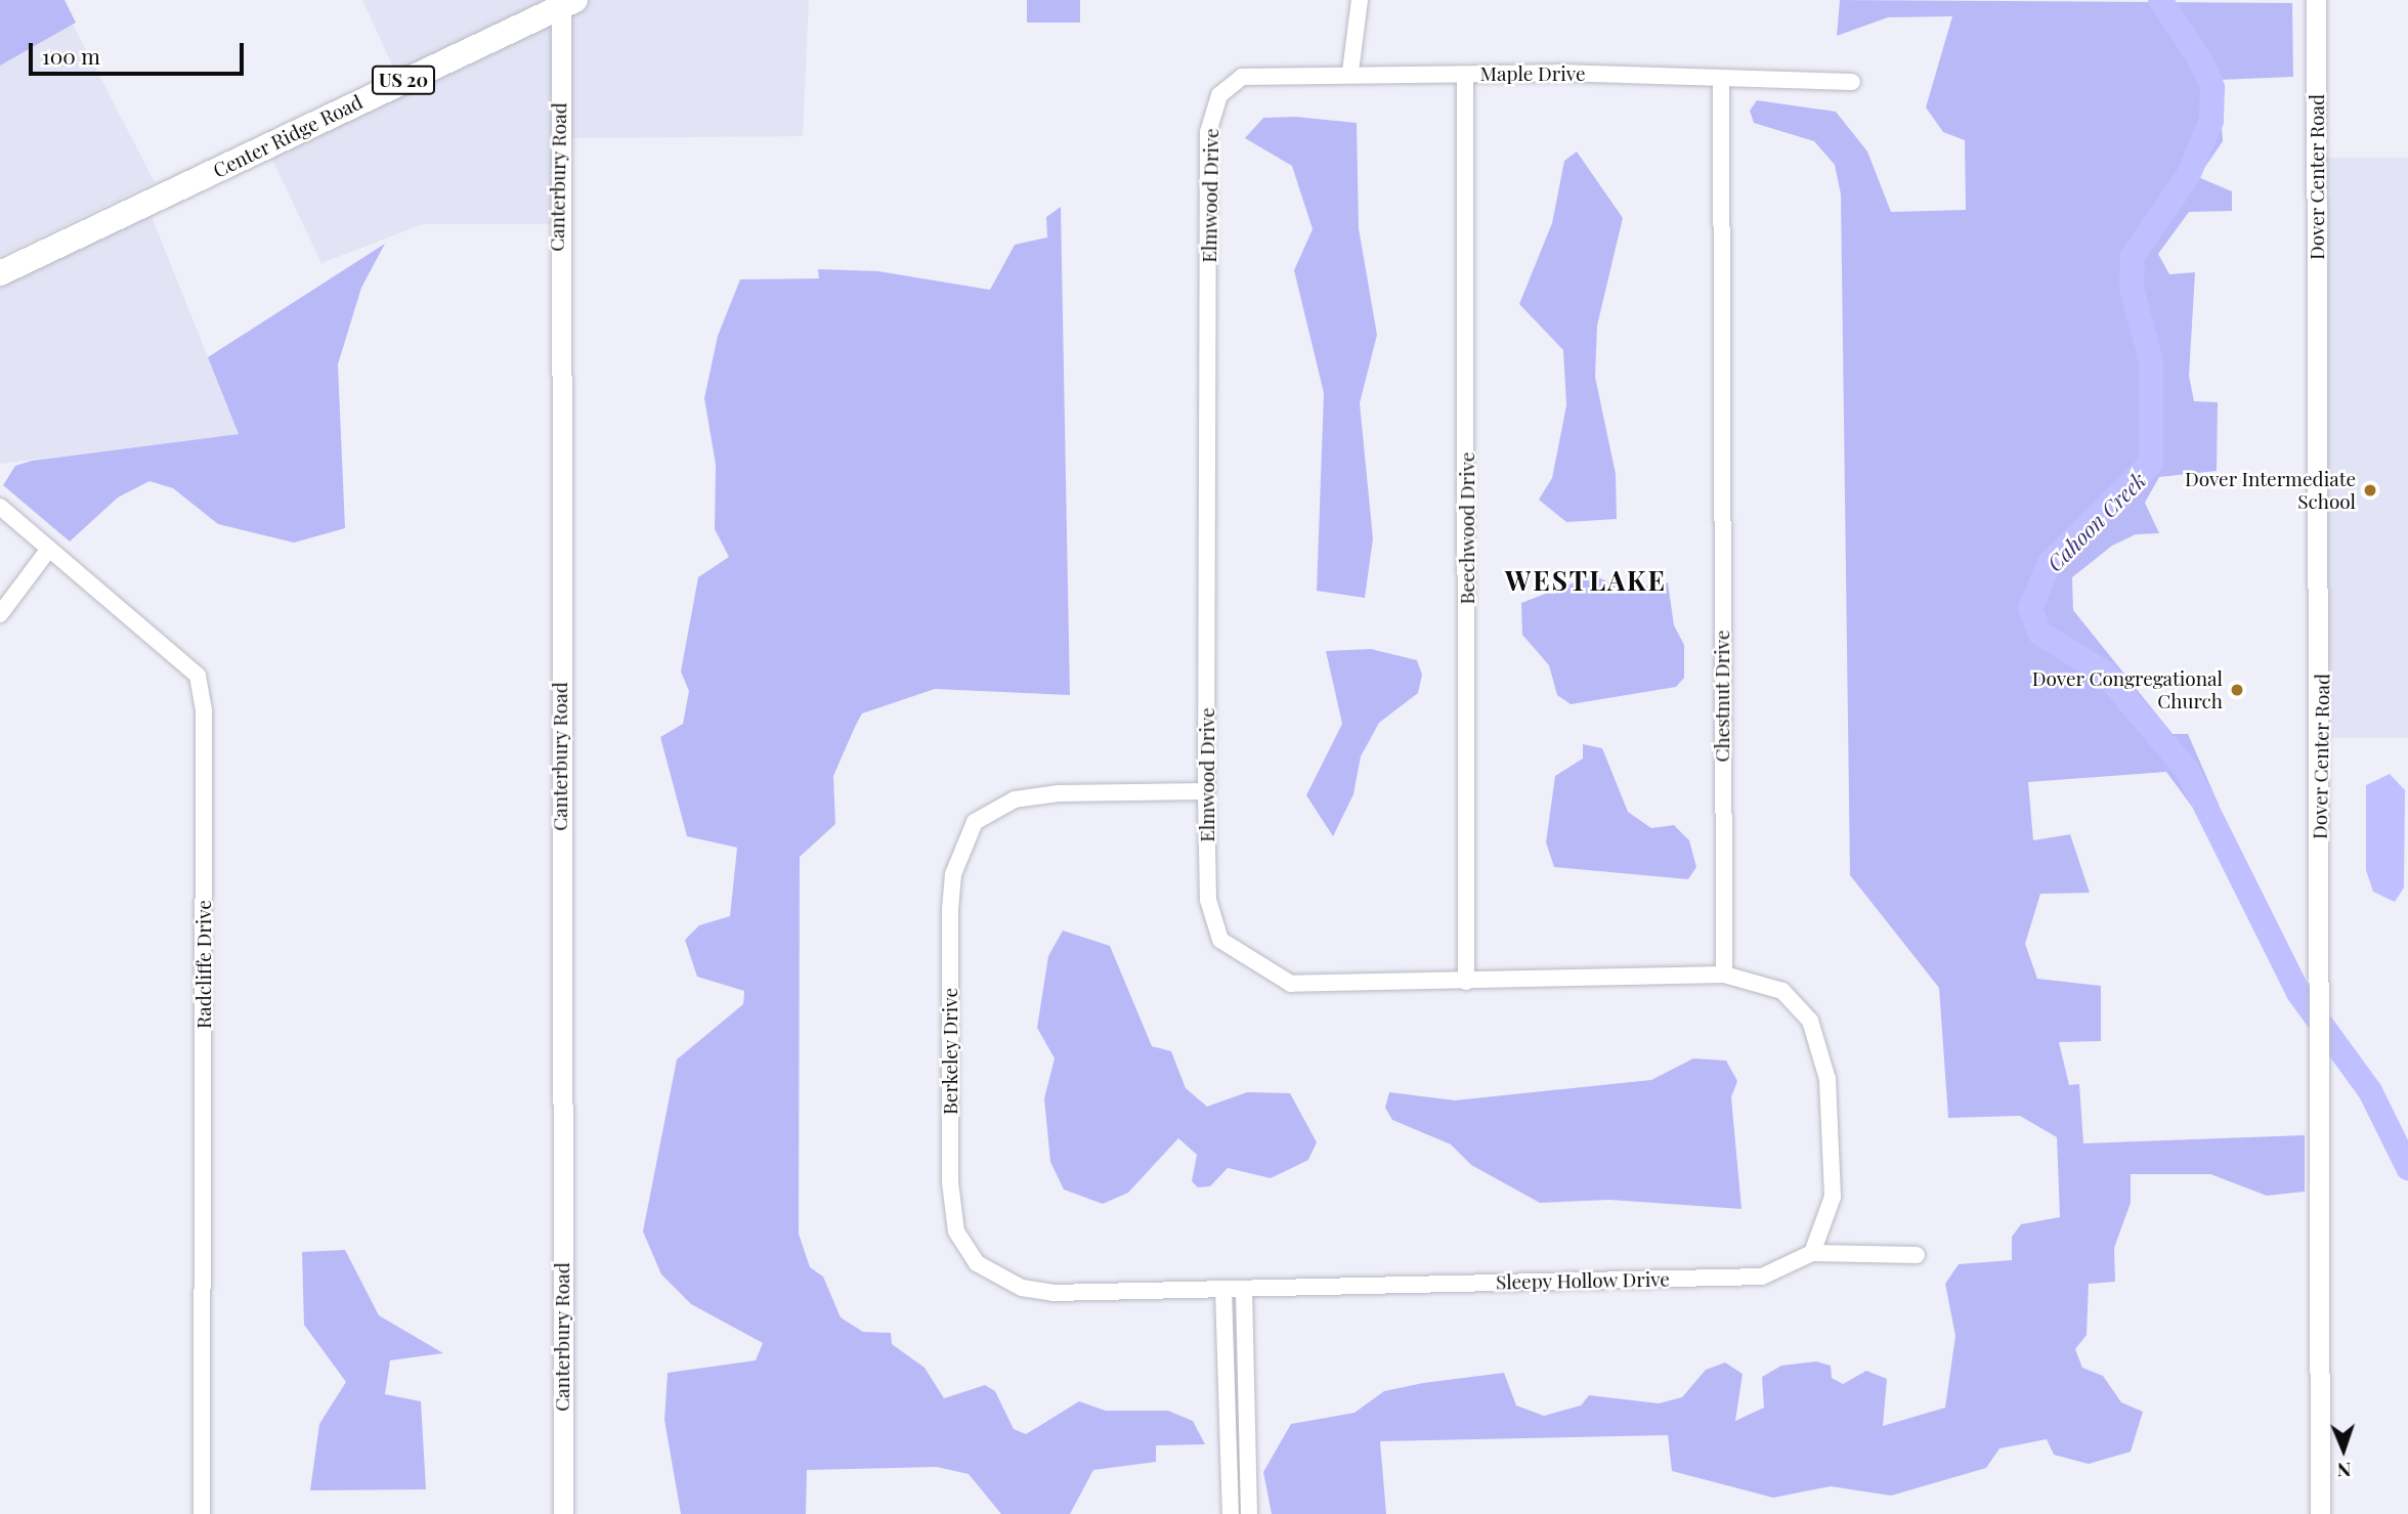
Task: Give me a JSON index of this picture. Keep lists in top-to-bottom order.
{
  "streets": {
    "main road": ["US 20", "Center Ridge Road"],
    "street": [
      "Maple Drive",
      "Canterbury Road",
      "Dover Center Road",
      "Elmwood Drive",
      "Beechwood Drive",
      "Chestnut Drive",
      "Radcliffe Drive",
      "Berkeley Drive",
      "Sleepy Hollow Drive"
    ]
  },
  "crossings": [
    ["Maple Drive", "Elmwood Drive"],
    ["Maple Drive", "Beechwood Drive"],
    ["Maple Drive", "Chestnut Drive"],
    ["Center Ridge Road", "Canterbury Road"],
    ["Elmwood Drive", "Beechwood Drive"],
    ["Elmwood Drive", "Chestnut Drive"],
    ["Elmwood Drive", "Berkeley Drive"],
    ["Berkeley Drive", "Sleepy Hollow Drive"]
  ],
  "districts": ["WESTLAKE"],
  "water": ["Cahoon Creek"],
  "places": ["Dover Intermediate School", "Dover Congregational Church"],
  "scale_bar": "100 m",
  "north": "bottom"
}
